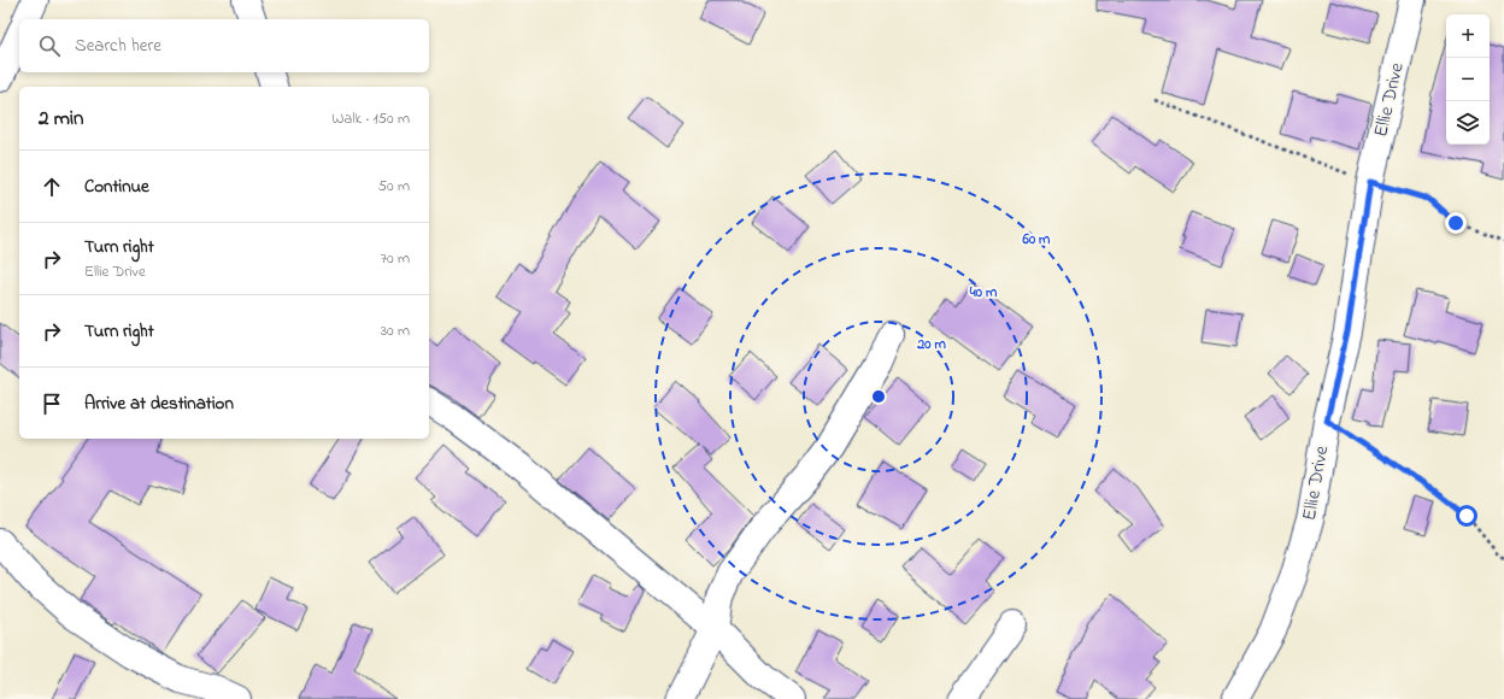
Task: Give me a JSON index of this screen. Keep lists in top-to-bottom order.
{
  "streets": {
    "street": ["Ellie Drive"]
  },
  "page": {
    "map_buttons": ["+", "−"],
    "search": "Search here",
    "heading": ["2 min", "Walk · 150 m"],
    "list": [
      ["Continue", "50 m"],
      ["Turn right", "Ellie Drive", "70 m"],
      ["Turn right", "30 m"],
      "Arrive at destination"
    ]
  },
  "rings": ["60 m", "40 m", "20 m"]
}
